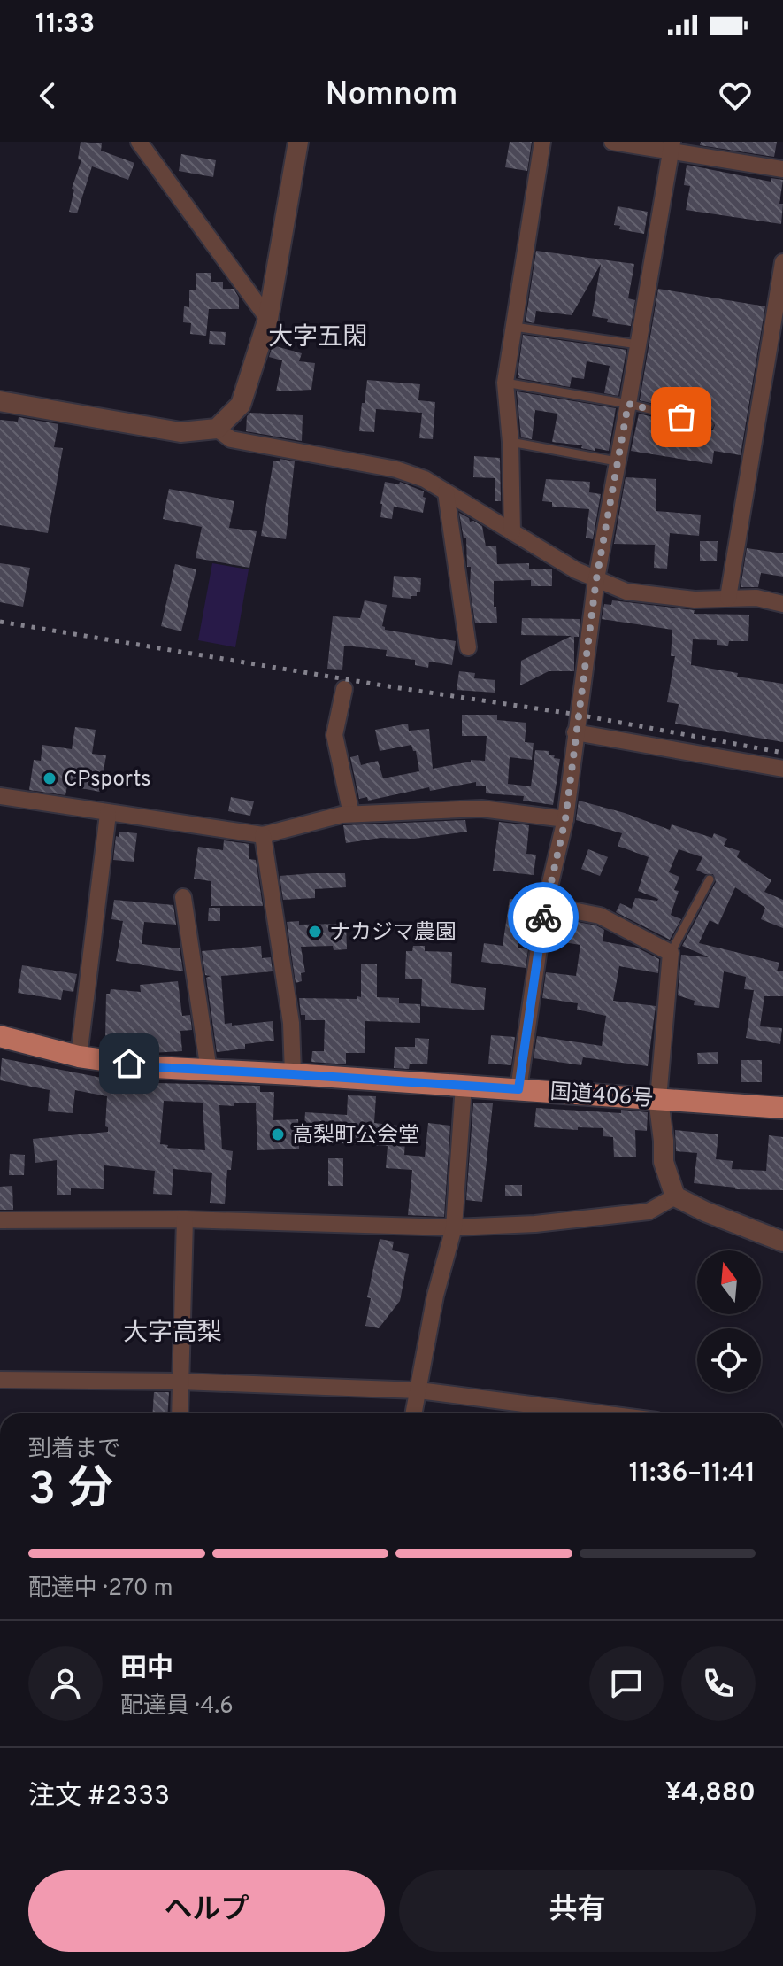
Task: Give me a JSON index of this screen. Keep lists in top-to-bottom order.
{
  "streets": {
    "highway": ["国道406号"]
  },
  "districts": ["大字五閑", "大字高梨"],
  "places": ["CPsports", "ナカジマ農園", "高梨町公会堂"],
  "north": "top",
  "page": {
    "status": "11:33",
    "header": "Nomnom",
    "heading": ["3 分", "到着まで", "11:36–11:41"],
    "panel": [
      "田中",
      "配達員 · 4.6",
      "注文 #2333",
      "¥4,880"
    ],
    "bar": "配達中 · 270 m",
    "buttons": ["ヘルプ", "共有"]
  }
}
